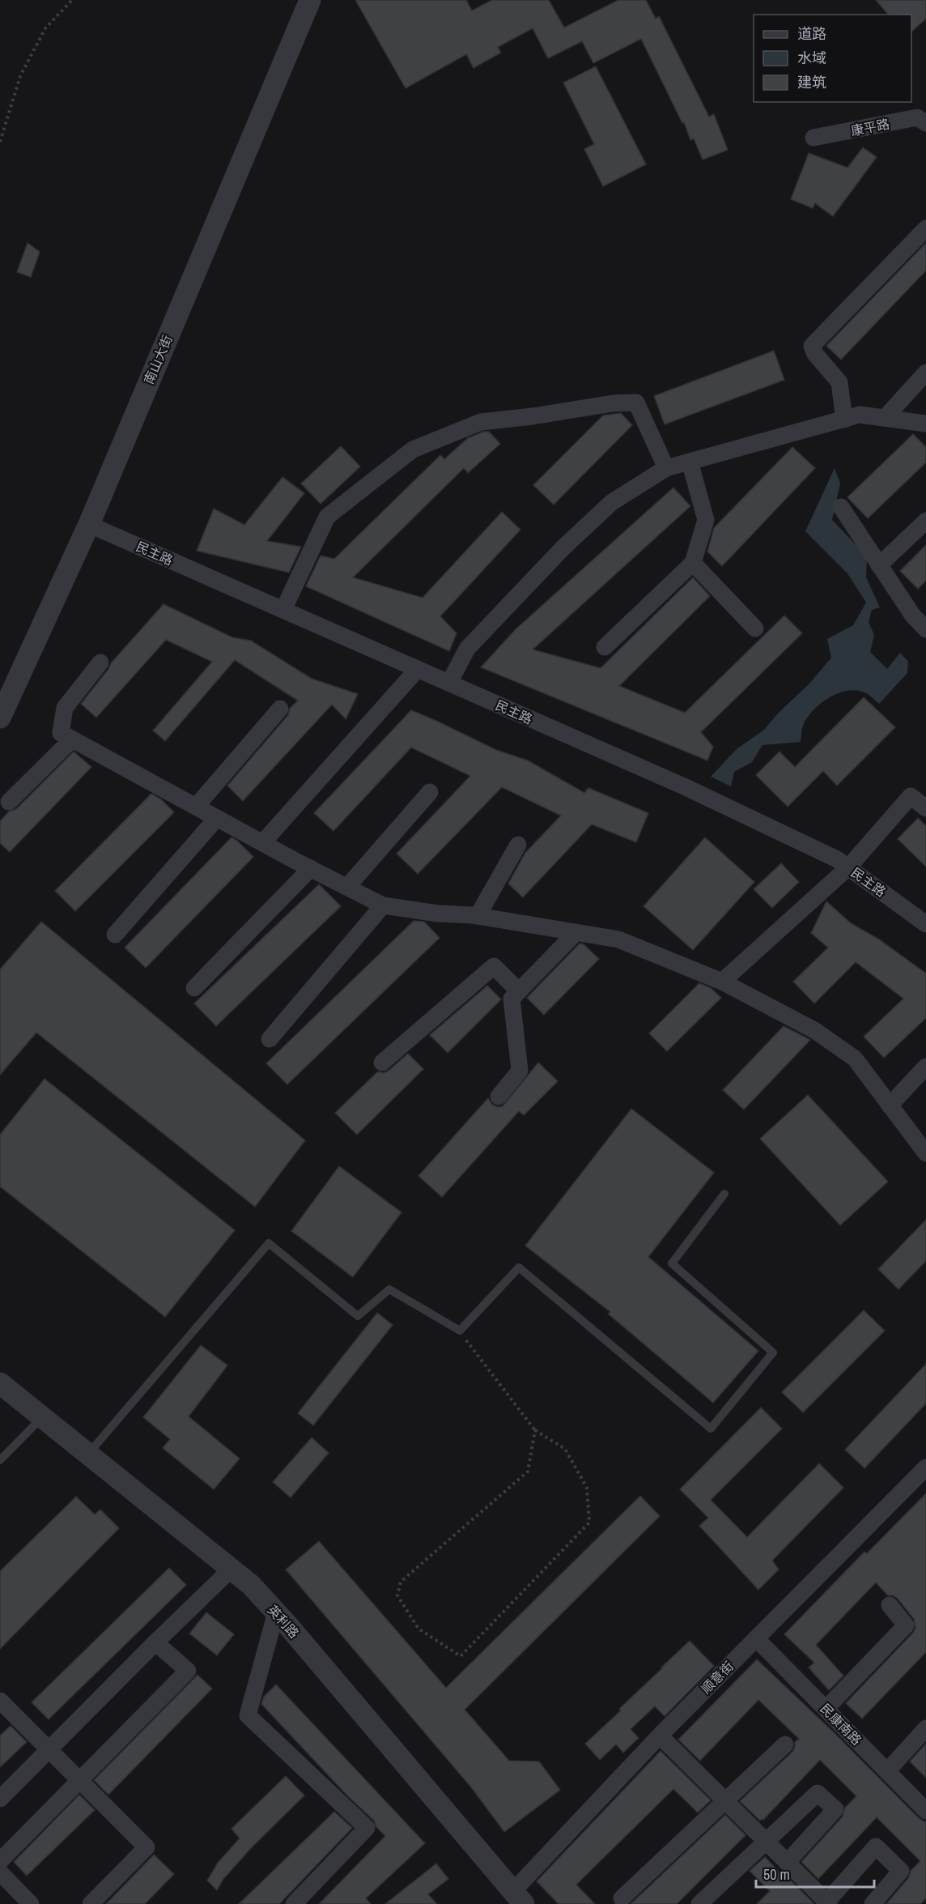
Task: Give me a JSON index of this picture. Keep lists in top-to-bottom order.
{
  "streets": {
    "street": [
      "康平路",
      "南山大街",
      "民主路",
      "英利路",
      "顺意街",
      "民康南路"
    ]
  },
  "crossings": [
    ["南山大街", "民主路"],
    ["英利路", "顺意街"],
    ["顺意街", "民康南路"]
  ],
  "legend": ["道路", "水域", "建筑"],
  "scale_bar": "50 m"
}
